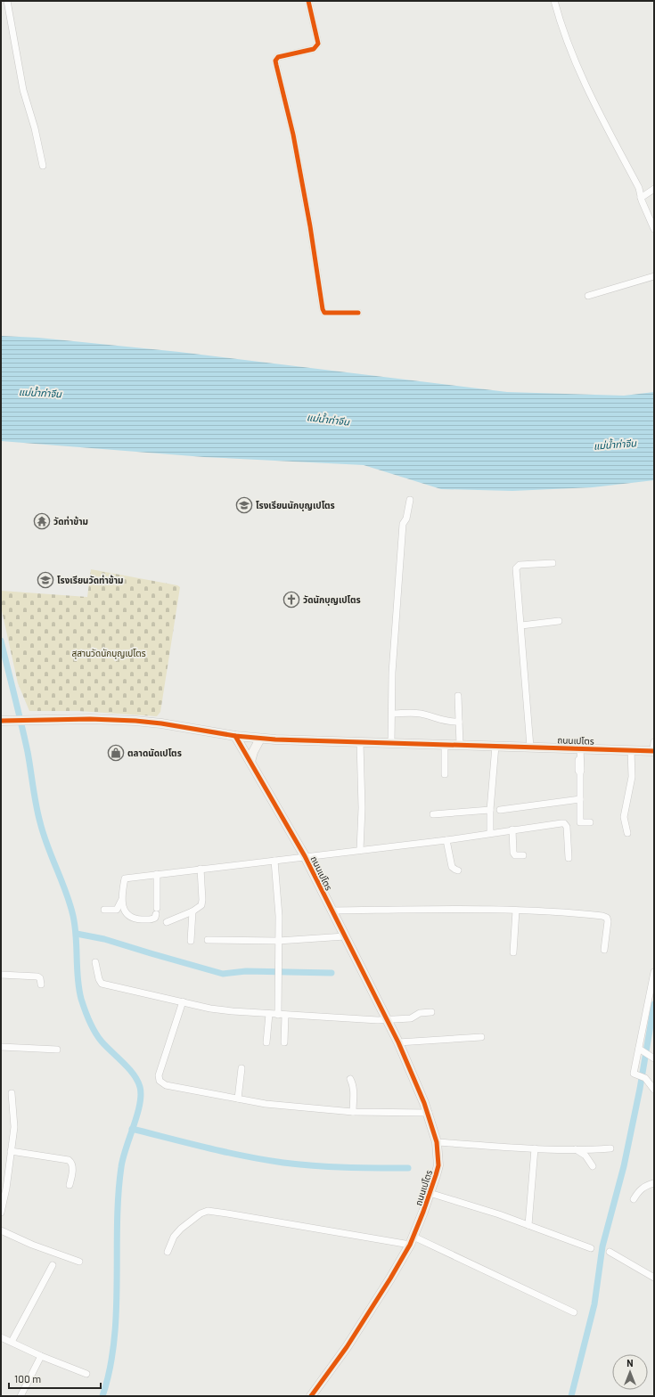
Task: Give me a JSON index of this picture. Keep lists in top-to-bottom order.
{
  "streets": {
    "street": ["ถนนเปโตร"]
  },
  "water": ["แม่น้ำท่าจีน"],
  "parks": ["สุสานวัดนักบุญเปโตร"],
  "places": {
    "school or university": ["โรงเรียนนักบุญเปโตร", "โรงเรียนวัดท่าข้าม"],
    "temple": ["วัดท่าข้าม"],
    "church": ["วัดนักบุญเปโตร"],
    "shop": ["ตลาดนัดเปโตร"]
  },
  "scale_bar": "100 m",
  "north": "top"
}
